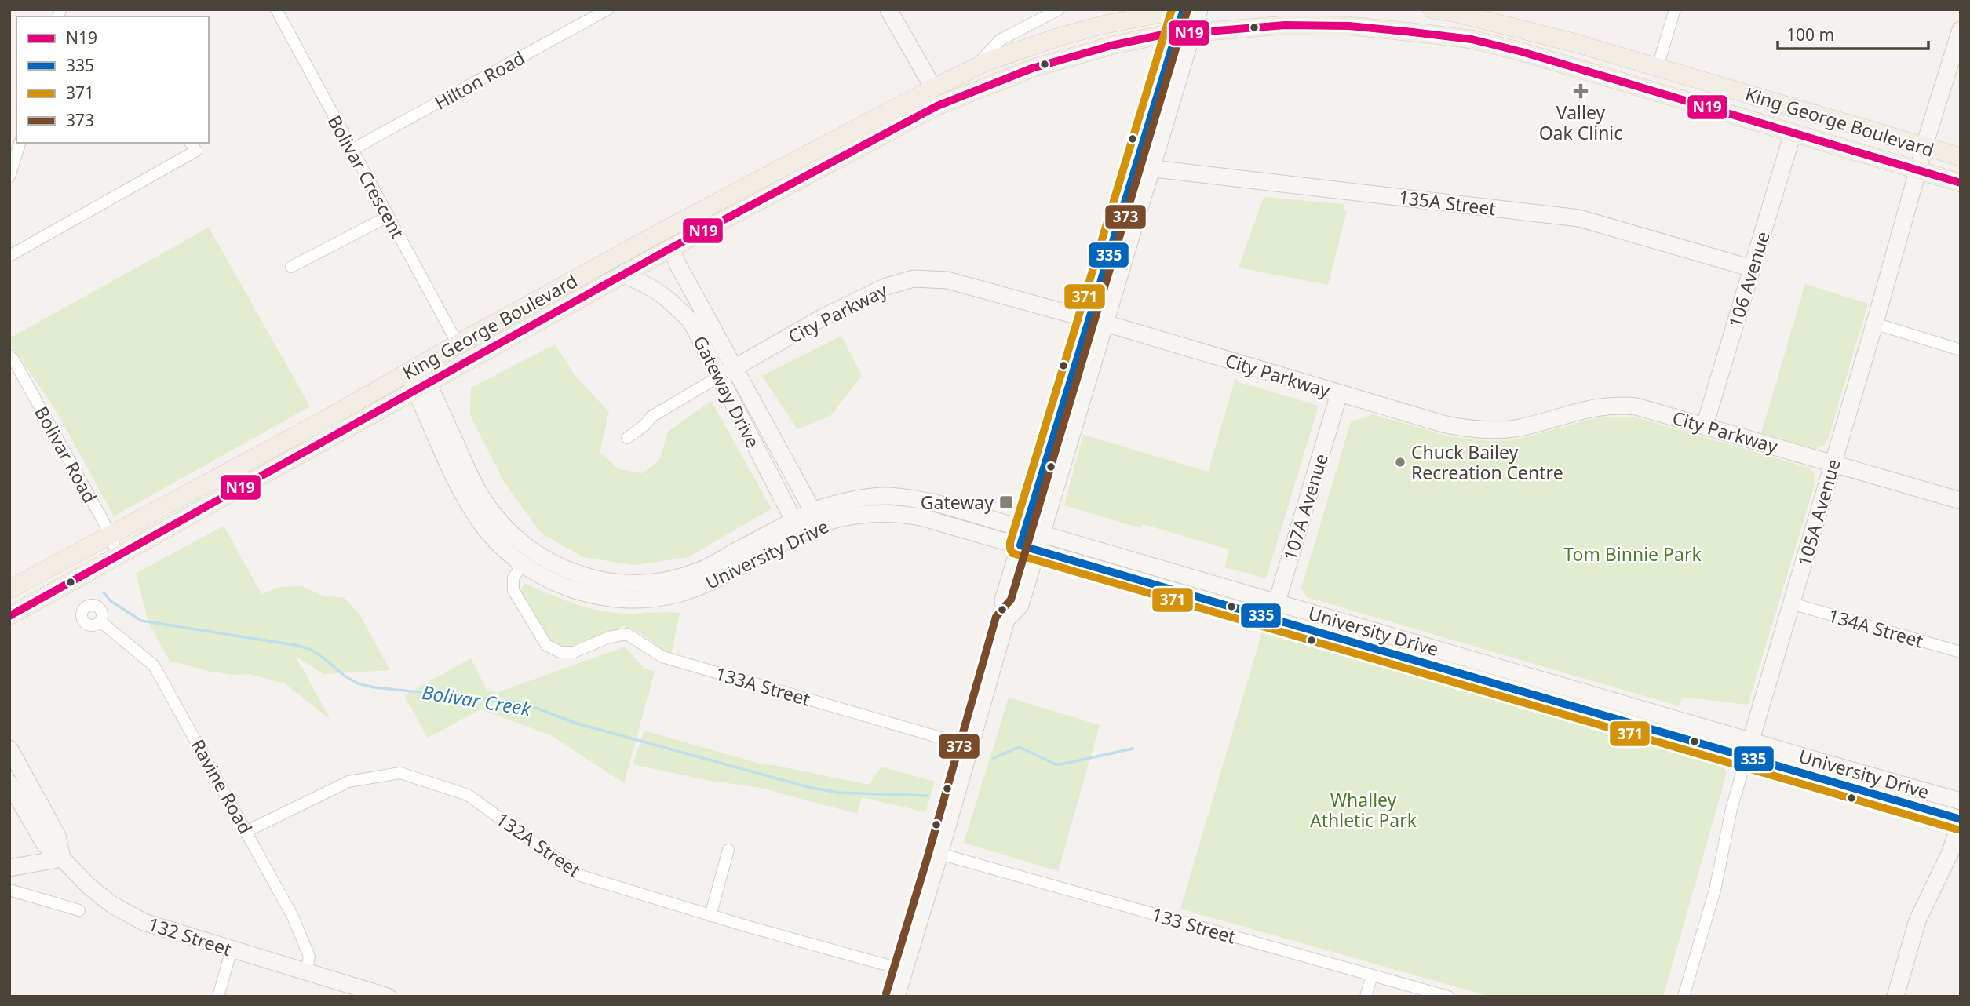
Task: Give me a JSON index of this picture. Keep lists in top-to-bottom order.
{
  "streets": {
    "main road": [
      "King George Boulevard",
      "135A Street",
      "106 Avenue",
      "City Parkway",
      "Gateway Drive",
      "107A Avenue",
      "105A Avenue",
      "University Drive",
      "132 Street"
    ],
    "street": [
      "Hilton Road",
      "Bolivar Crescent",
      "Bolivar Road",
      "134A Street",
      "133A Street",
      "Ravine Road",
      "132A Street",
      "133 Street"
    ]
  },
  "crossings": [
    ["Hilton Road", "Bolivar Crescent"],
    ["King George Boulevard", "Bolivar Crescent"],
    ["King George Boulevard", "106 Avenue"],
    ["King George Boulevard", "Gateway Drive"],
    ["King George Boulevard", "Bolivar Road"],
    ["King George Boulevard", "105A Avenue"],
    ["King George Boulevard", "University Drive"],
    ["135A Street", "106 Avenue"],
    ["106 Avenue", "City Parkway"],
    ["City Parkway", "Gateway Drive"],
    ["City Parkway", "107A Avenue"],
    ["City Parkway", "105A Avenue"],
    ["Gateway Drive", "University Drive"],
    ["107A Avenue", "University Drive"],
    ["105A Avenue", "University Drive"],
    ["105A Avenue", "134A Street"],
    ["University Drive", "133A Street"],
    ["Ravine Road", "132A Street"],
    ["Ravine Road", "132 Street"]
  ],
  "water": ["Bolivar Creek"],
  "parks": ["Tom Binnie Park", "Whalley Athletic Park"],
  "places": {
    "health": ["Valley Oak Clinic"],
    "other": ["Chuck Bailey Recreation Centre"],
    "transit": ["Gateway"]
  },
  "lines": [
    "transit line 335",
    "transit line 371",
    "transit line 373",
    "transit line N19"
  ],
  "legend": [
    "N19",
    "335",
    "371",
    "373"
  ],
  "scale_bar": "100 m"
}
